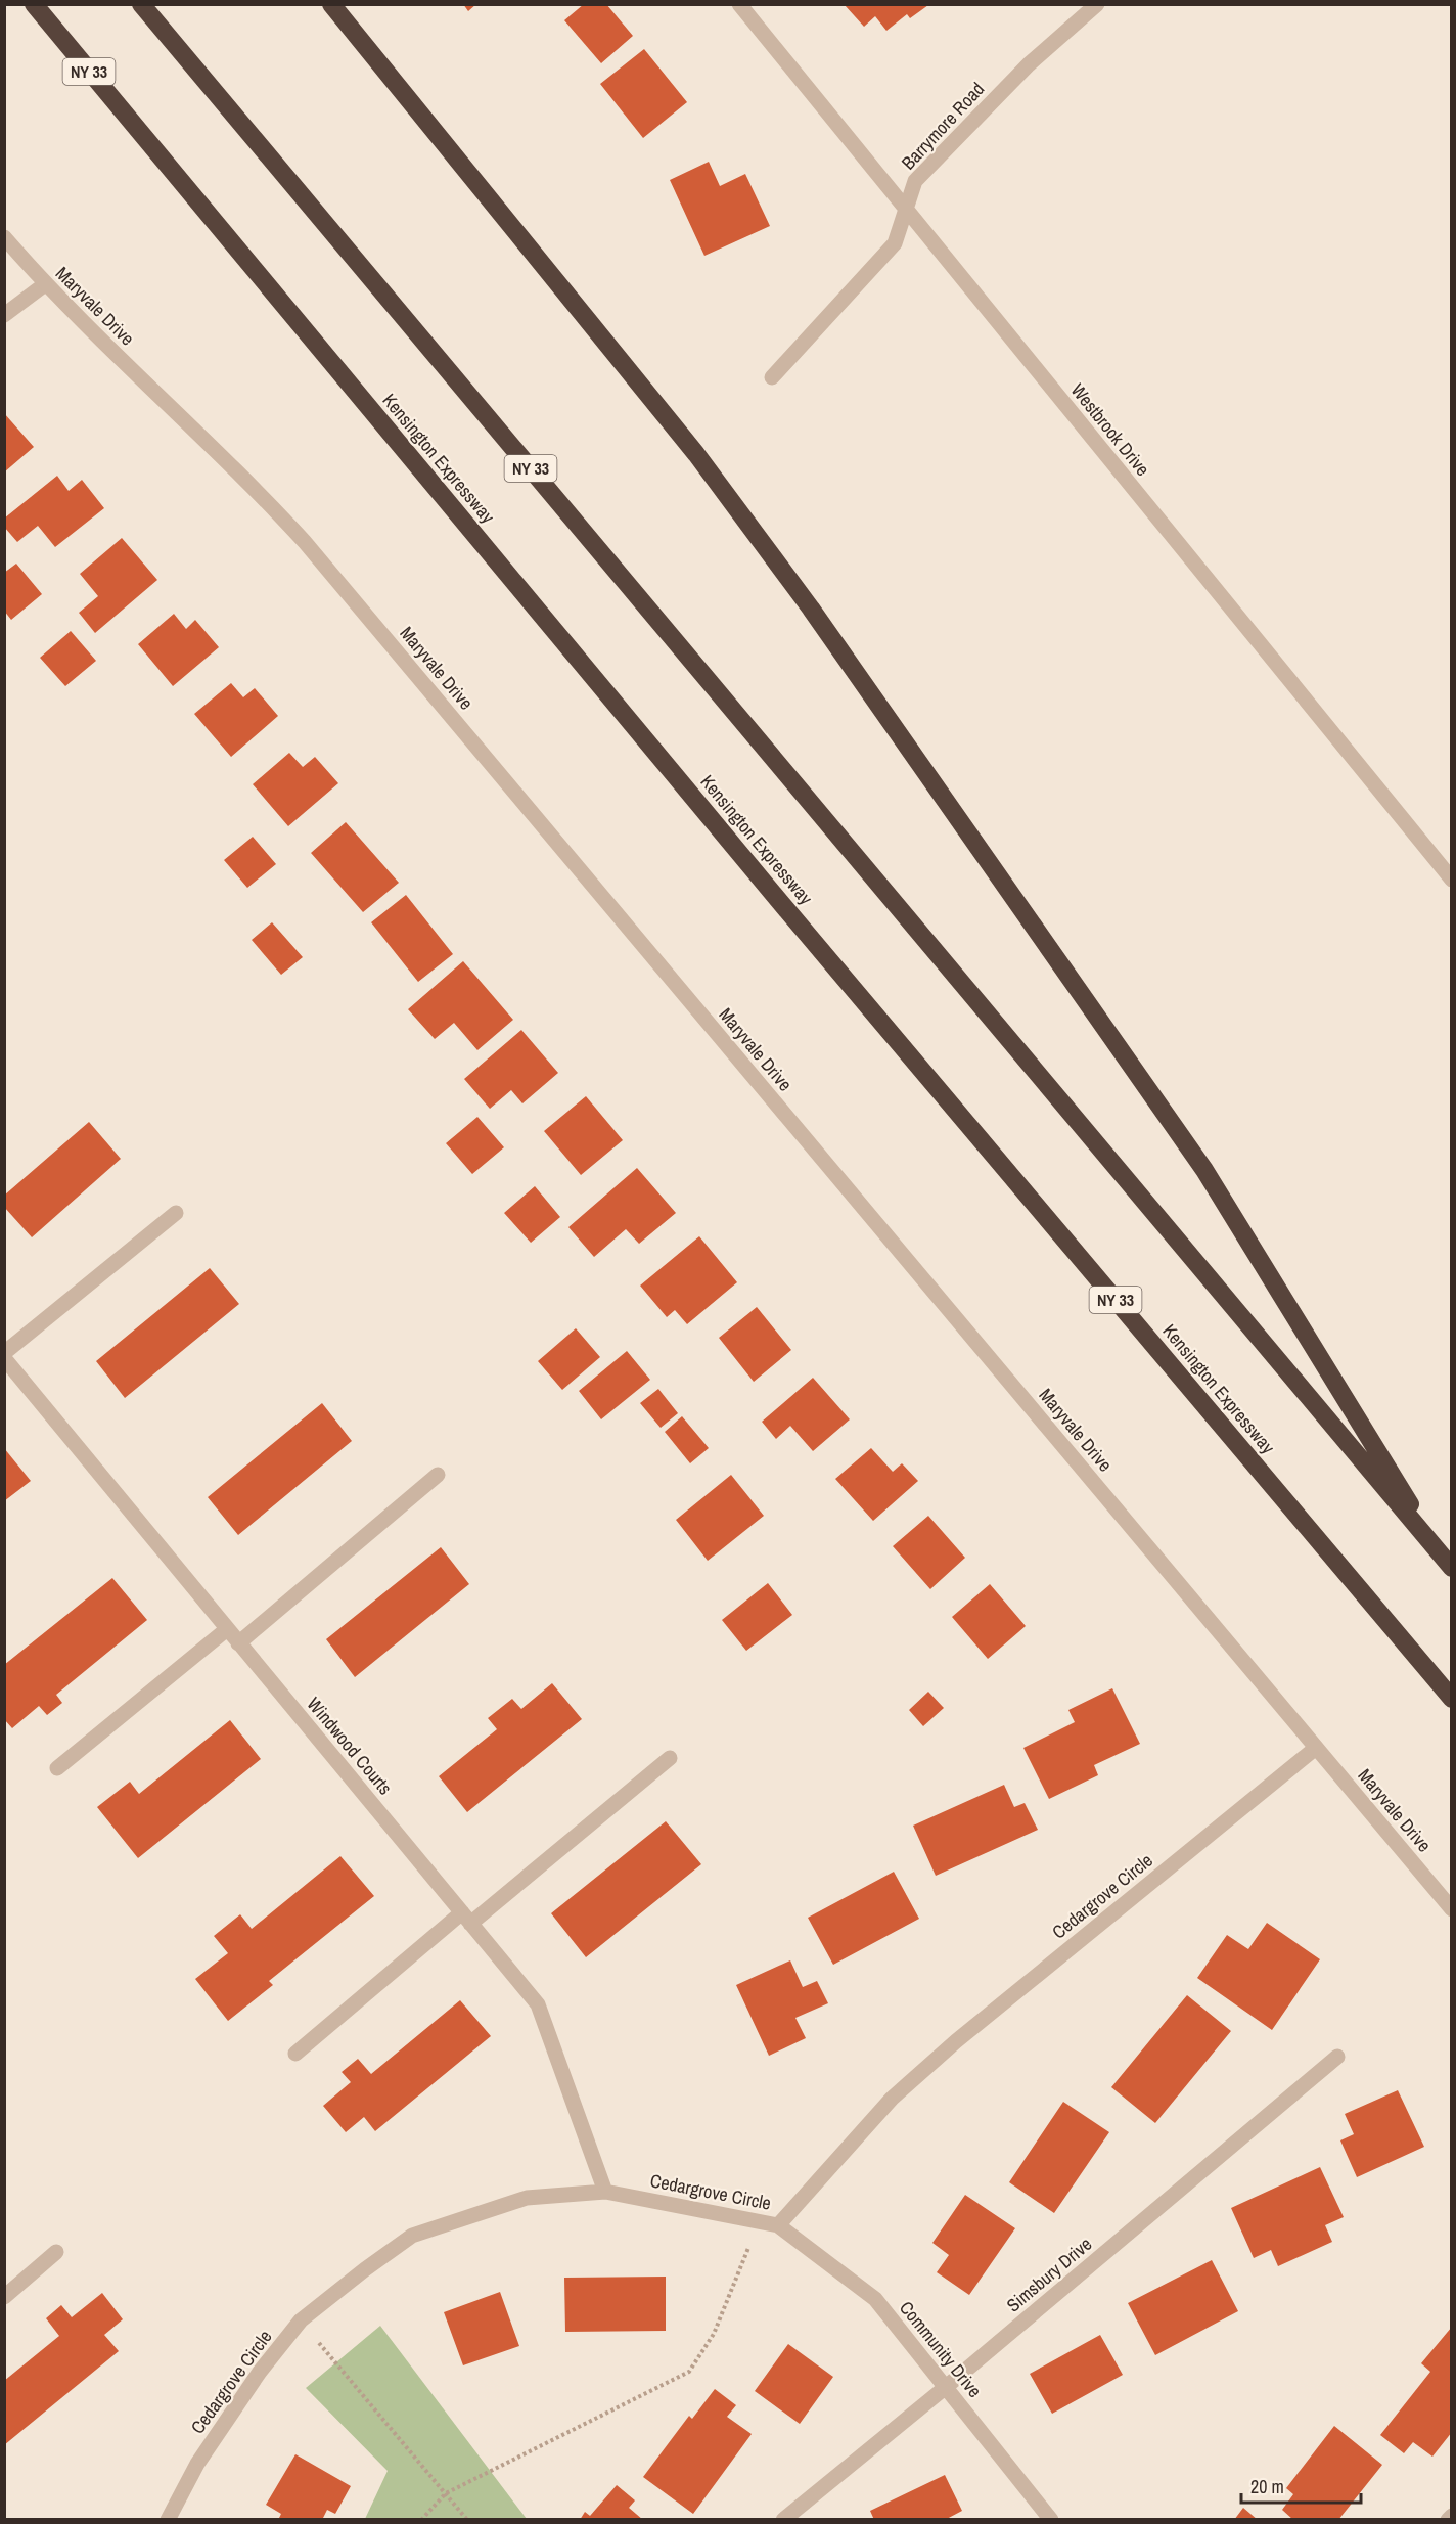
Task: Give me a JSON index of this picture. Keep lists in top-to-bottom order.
{
  "streets": {
    "highway": ["NY 33", "Kensington Expressway"],
    "street": [
      "Barrymore Road",
      "Maryvale Drive",
      "Westbrook Drive",
      "Windwood Courts",
      "Cedargrove Circle",
      "Simsbury Drive",
      "Community Drive"
    ]
  },
  "crossings": [
    ["Barrymore Road", "Westbrook Drive"],
    ["Maryvale Drive", "Cedargrove Circle"],
    ["Windwood Courts", "Cedargrove Circle"],
    ["Cedargrove Circle", "Community Drive"],
    ["Simsbury Drive", "Community Drive"]
  ],
  "scale_bar": "20 m"
}
